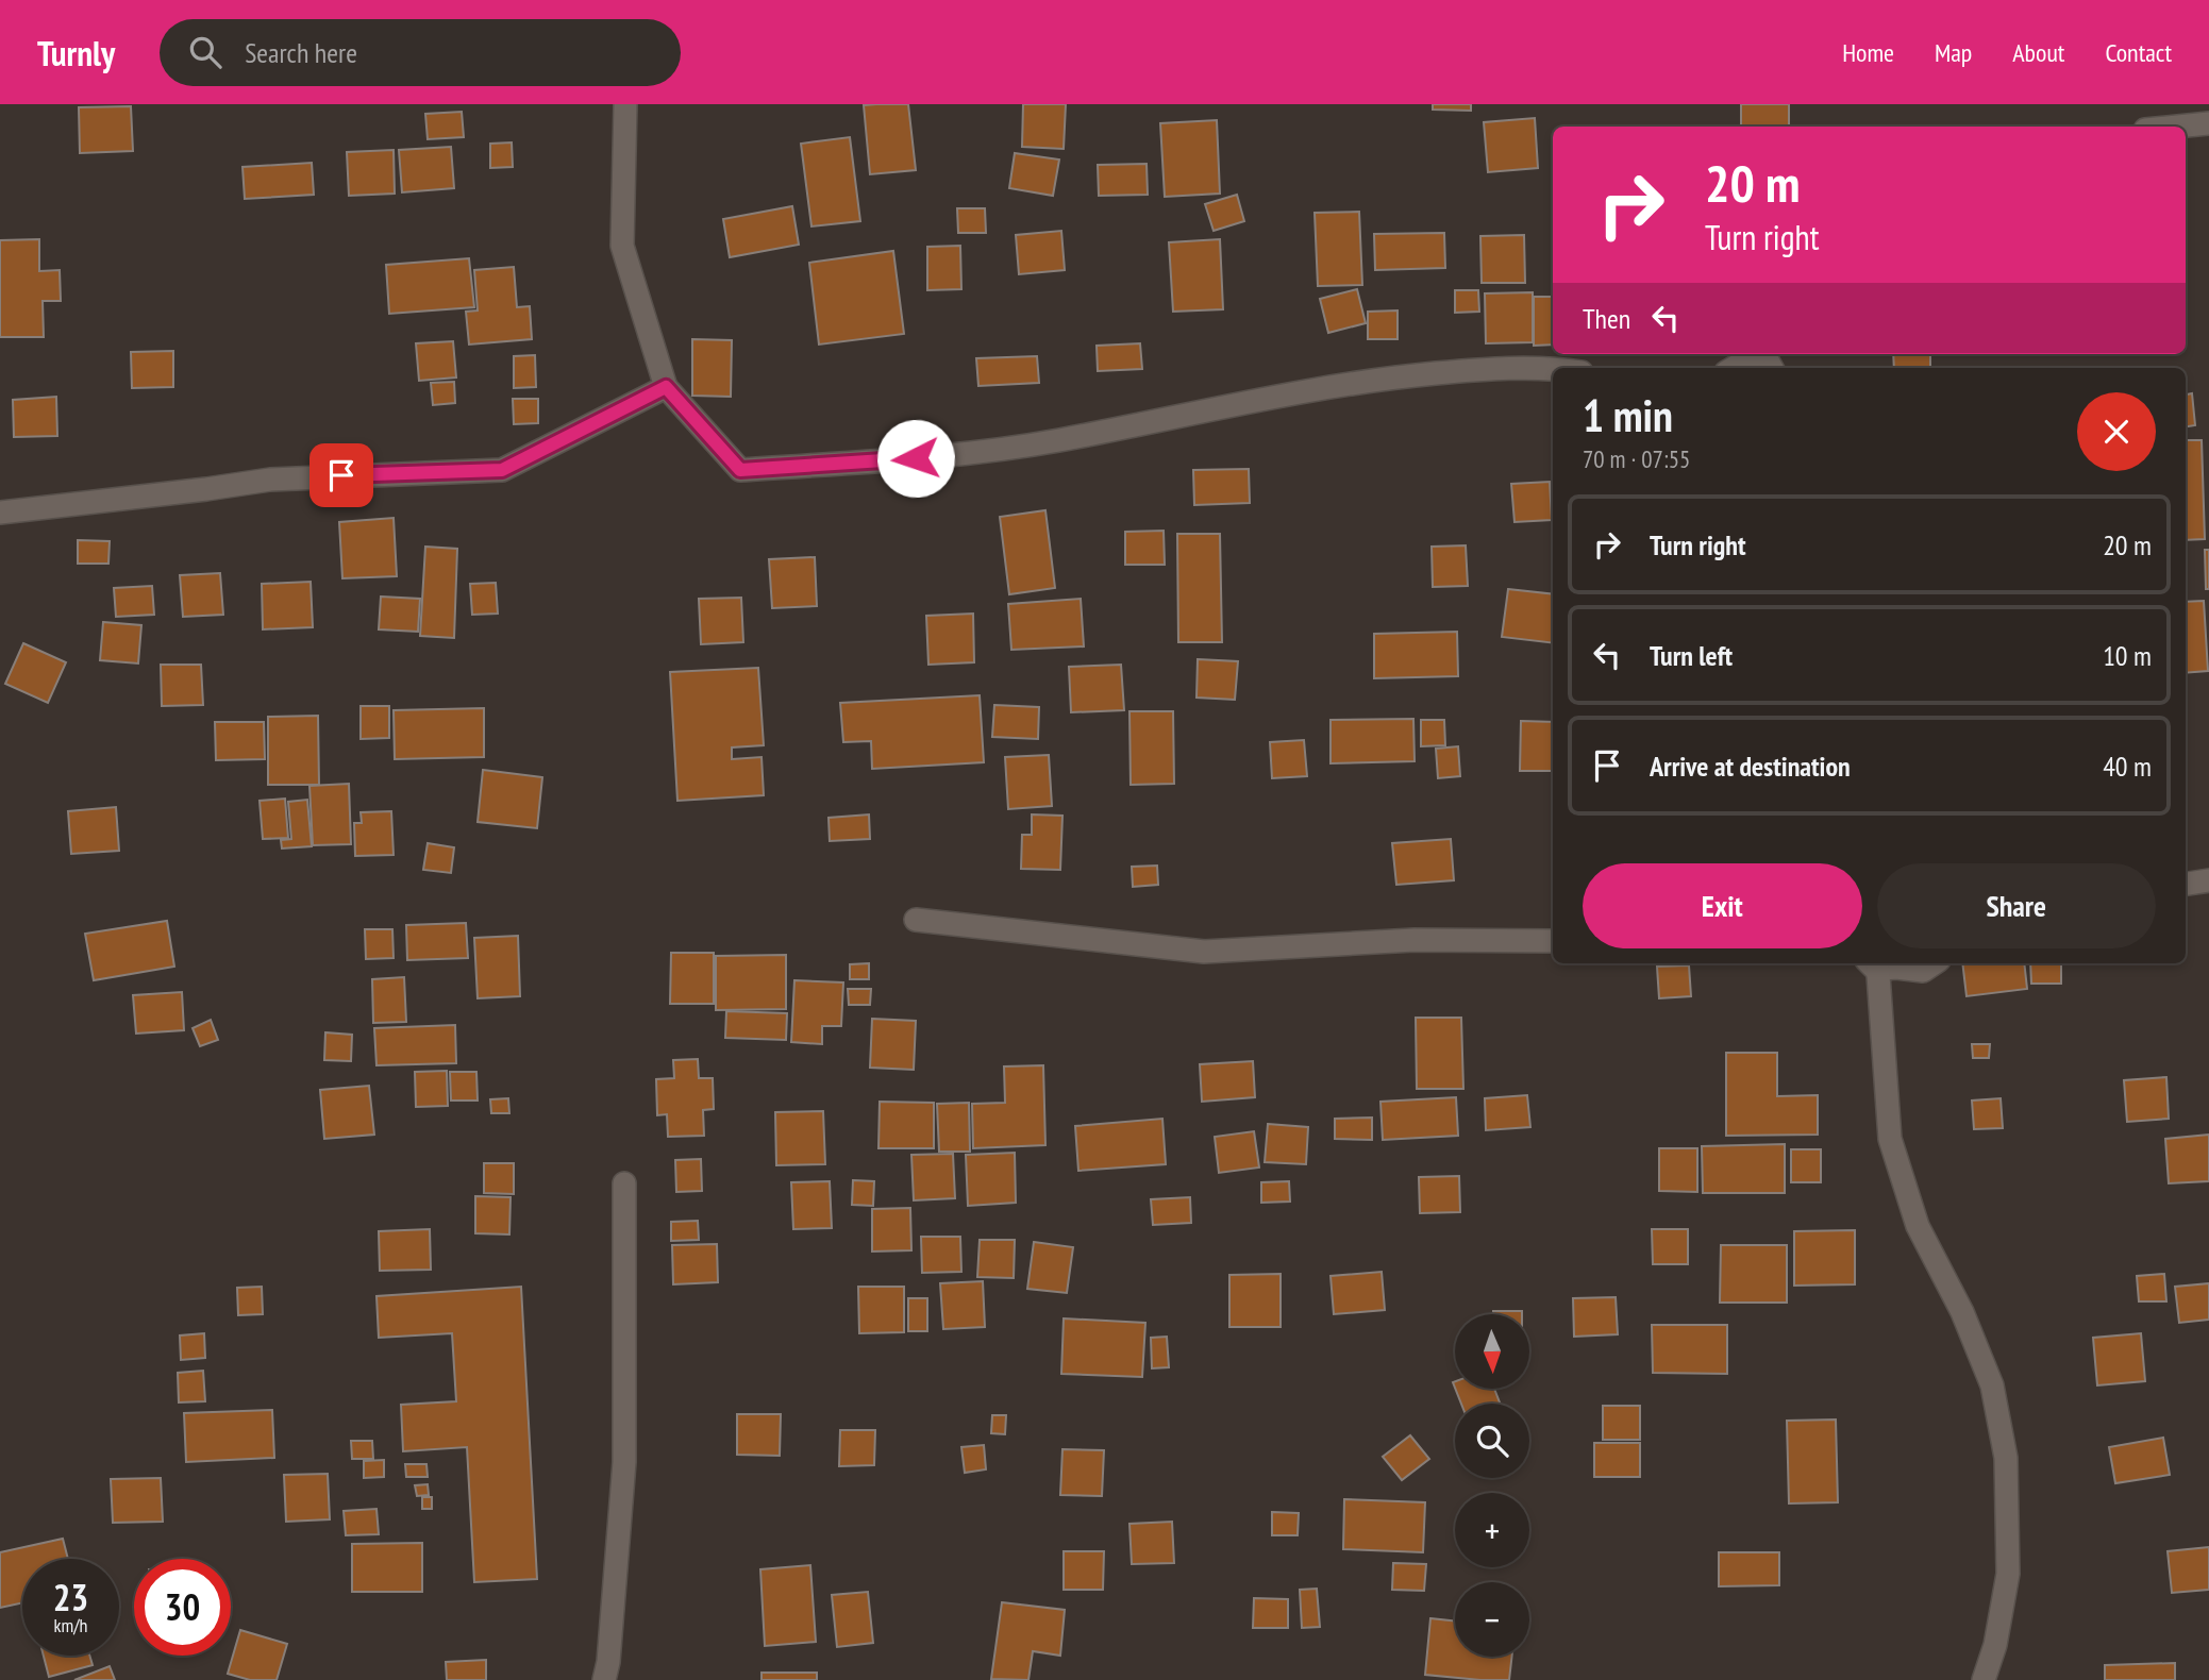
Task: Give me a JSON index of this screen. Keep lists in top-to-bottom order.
{
  "north": "bottom",
  "page": {
    "header": "Turnly",
    "search": "Search here",
    "nav": [
      "Home",
      "Map",
      "About",
      "Contact"
    ],
    "turn": ["20 m", "Turn right"],
    "then": "Then",
    "heading": ["1 min", "70 m · 07:55"],
    "list": [
      {
        "name": "Turn right",
        "value": "20 m"
      },
      {
        "name": "Turn left",
        "value": "10 m"
      },
      {
        "name": "Arrive at destination",
        "value": "40 m"
      }
    ],
    "buttons": ["Exit", "Share"],
    "map_buttons": ["+", "−"],
    "speed": "23 km/h",
    "limit": "30"
  }
}
